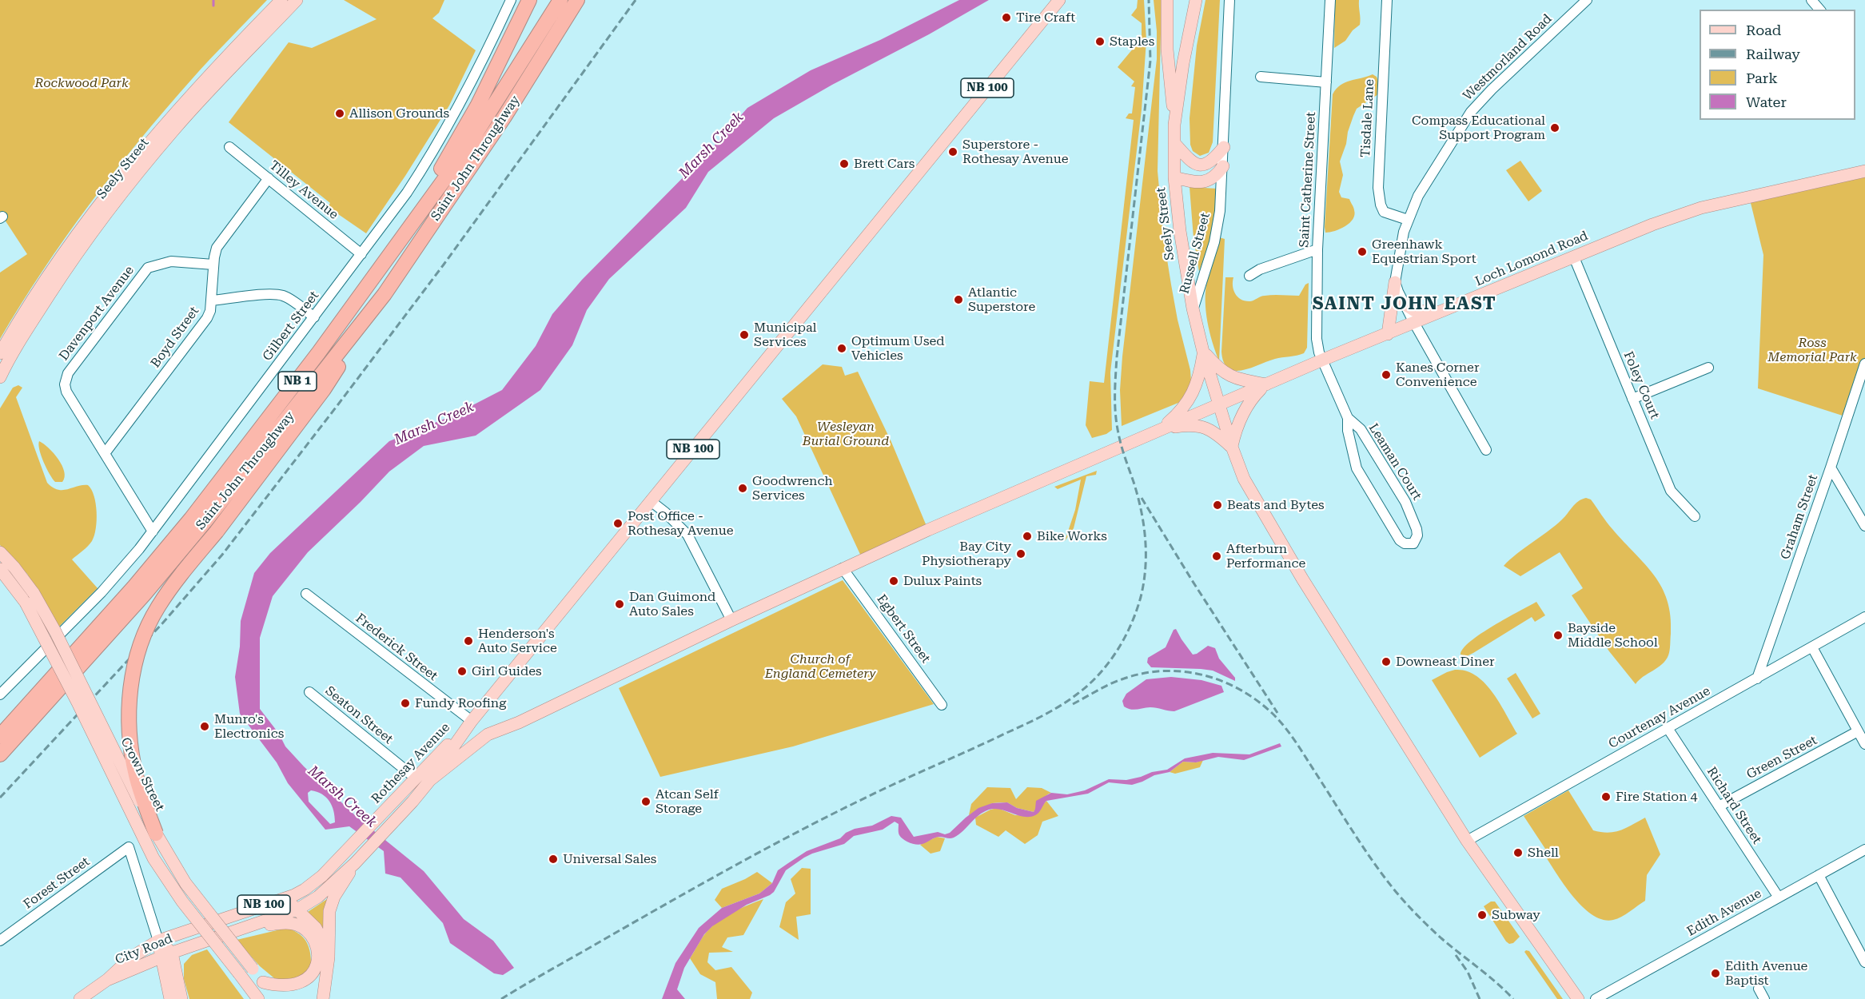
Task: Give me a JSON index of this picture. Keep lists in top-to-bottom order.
{
  "streets": {
    "highway": ["Saint John Throughway", "NB 1"],
    "main road": [
      "NB 100",
      "Seely Street",
      "Loch Lomond Road",
      "Rothesay Avenue",
      "Crown Street",
      "City Road"
    ],
    "street": [
      "Westmorland Road",
      "Tisdale Lane",
      "Saint Catherine Street",
      "Tilley Avenue",
      "Russell Street",
      "Davenport Avenue",
      "Gilbert Street",
      "Boyd Street",
      "Foley Court",
      "Leaman Court",
      "Graham Street",
      "Egbert Street",
      "Frederick Street",
      "Seaton Street",
      "Courtenay Avenue",
      "Green Street",
      "Richard Street",
      "Forest Street",
      "Edith Avenue"
    ]
  },
  "crossings": [
    ["Westmorland Road", "Tisdale Lane"],
    ["NB 100", "Frederick Street"],
    ["NB 100", "Rothesay Avenue"],
    ["NB 100", "City Road"],
    ["Seely Street", "Russell Street"],
    ["Seely Street", "Loch Lomond Road"],
    ["Seely Street", "Courtenay Avenue"],
    ["Saint Catherine Street", "Loch Lomond Road"],
    ["Saint Catherine Street", "Leaman Court"],
    ["Tilley Avenue", "Gilbert Street"],
    ["Tilley Avenue", "Boyd Street"],
    ["Loch Lomond Road", "Foley Court"],
    ["Loch Lomond Road", "Leaman Court"],
    ["Davenport Avenue", "Gilbert Street"],
    ["Davenport Avenue", "Boyd Street"],
    ["Graham Street", "Courtenay Avenue"],
    ["Frederick Street", "Rothesay Avenue"],
    ["Seaton Street", "Rothesay Avenue"],
    ["Courtenay Avenue", "Richard Street"],
    ["Green Street", "Richard Street"],
    ["Rothesay Avenue", "City Road"],
    ["Richard Street", "Edith Avenue"],
    ["Forest Street", "City Road"]
  ],
  "districts": ["SAINT JOHN EAST"],
  "water": ["Marsh Creek"],
  "parks": [
    "Rockwood Park",
    "Ross Memorial Park",
    "Wesleyan Burial Ground",
    "Church of England Cemetery"
  ],
  "places": [
    "Tire Craft",
    "Staples",
    "Allison Grounds",
    "Compass Educational Support Program",
    "Superstore - Rothesay Avenue",
    "Brett Cars",
    "Greenhawk Equestrian Sport",
    "Atlantic Superstore",
    "Municipal Services",
    "Optimum Used Vehicles",
    "Kanes Corner Convenience",
    "Goodwrench Services",
    "Beats and Bytes",
    "Post Office - Rothesay Avenue",
    "Bike Works",
    "Bay City Physiotherapy",
    "Afterburn Performance",
    "Dulux Paints",
    "Dan Guimond Auto Sales",
    "Bayside Middle School",
    "Henderson's Auto Service",
    "Downeast Diner",
    "Girl Guides",
    "Fundy Roofing",
    "Munro's Electronics",
    "Fire Station 4",
    "Atcan Self Storage",
    "Shell",
    "Universal Sales",
    "Subway",
    "Edith Avenue Baptist"
  ],
  "legend": [
    "Road",
    "Railway",
    "Park",
    "Water"
  ]
}
